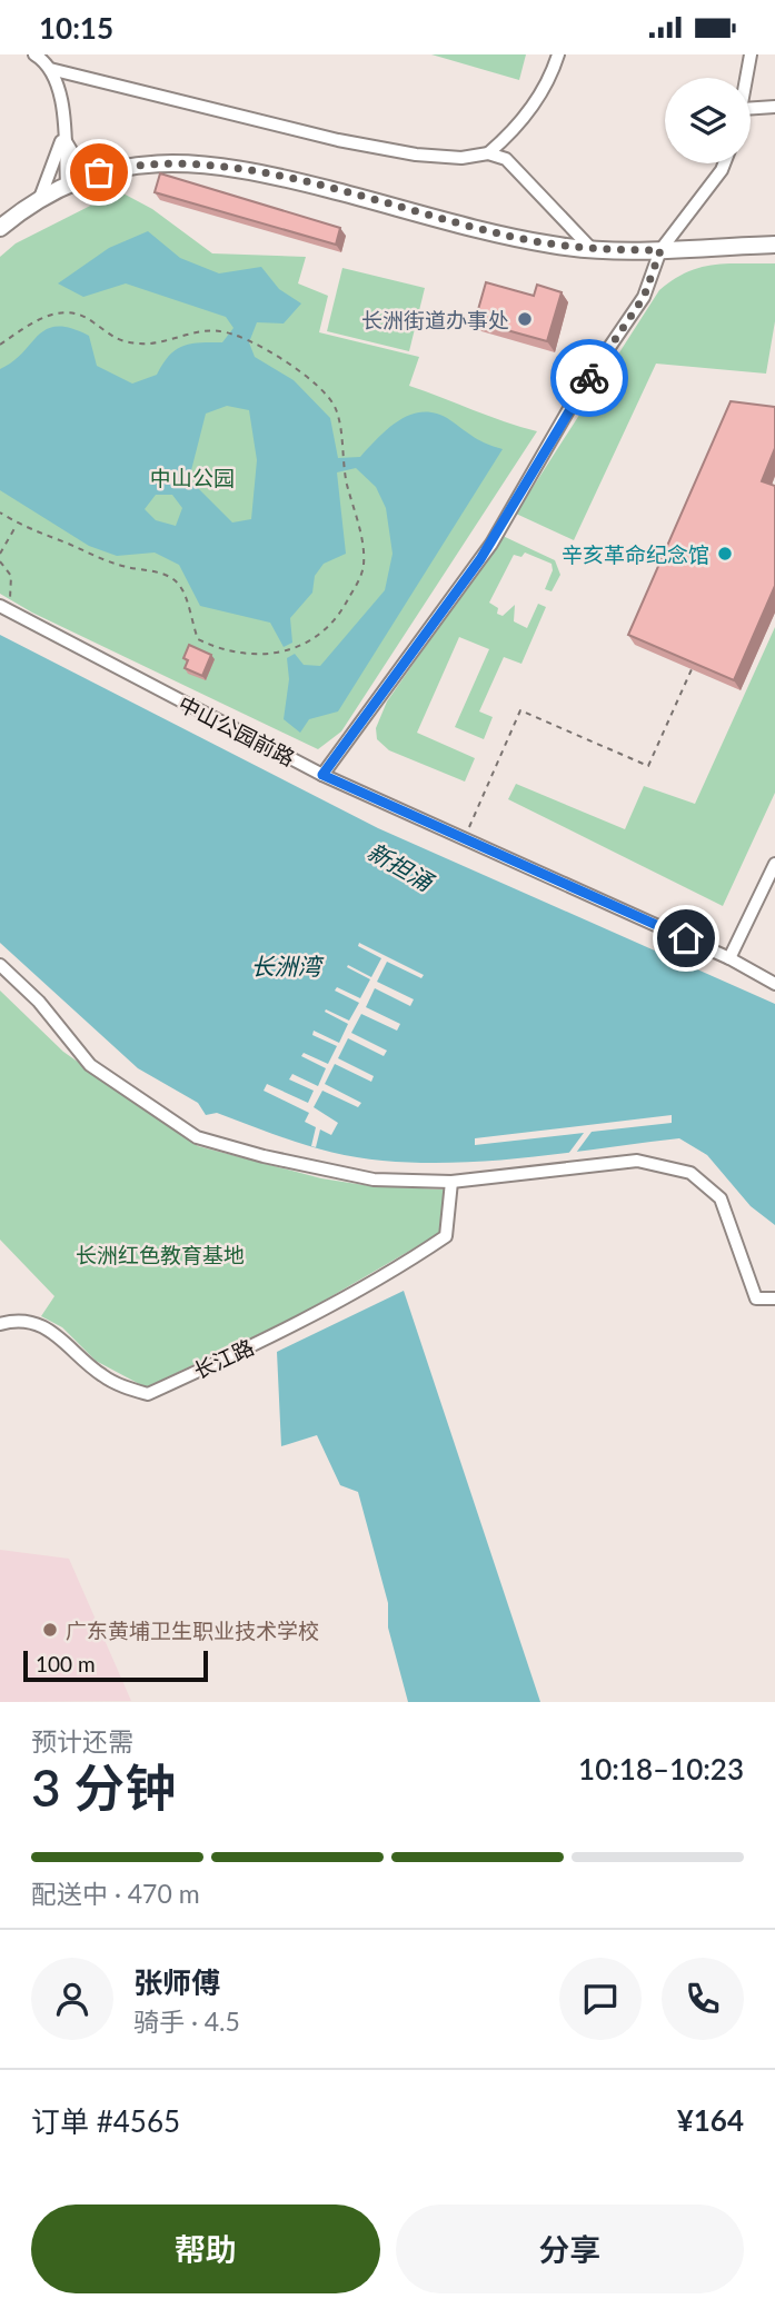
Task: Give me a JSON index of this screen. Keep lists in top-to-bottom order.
{
  "streets": {
    "street": ["中山公园前路", "长江路"]
  },
  "water": ["新担涌", "长洲湾"],
  "parks": ["中山公园", "长洲红色教育基地"],
  "places": ["长洲街道办事处", "辛亥革命纪念馆", "广东黄埔卫生职业技术学校"],
  "scale_bar": "100 m",
  "page": {
    "status": "10:15",
    "scale": "100 m",
    "heading": ["3 分钟", "预计还需", "10:18–10:23"],
    "panel": [
      "张师傅",
      "骑手 · 4.5",
      "订单 #4565",
      "¥164"
    ],
    "bar": "配送中 · 470 m",
    "buttons": ["帮助", "分享"]
  }
}
